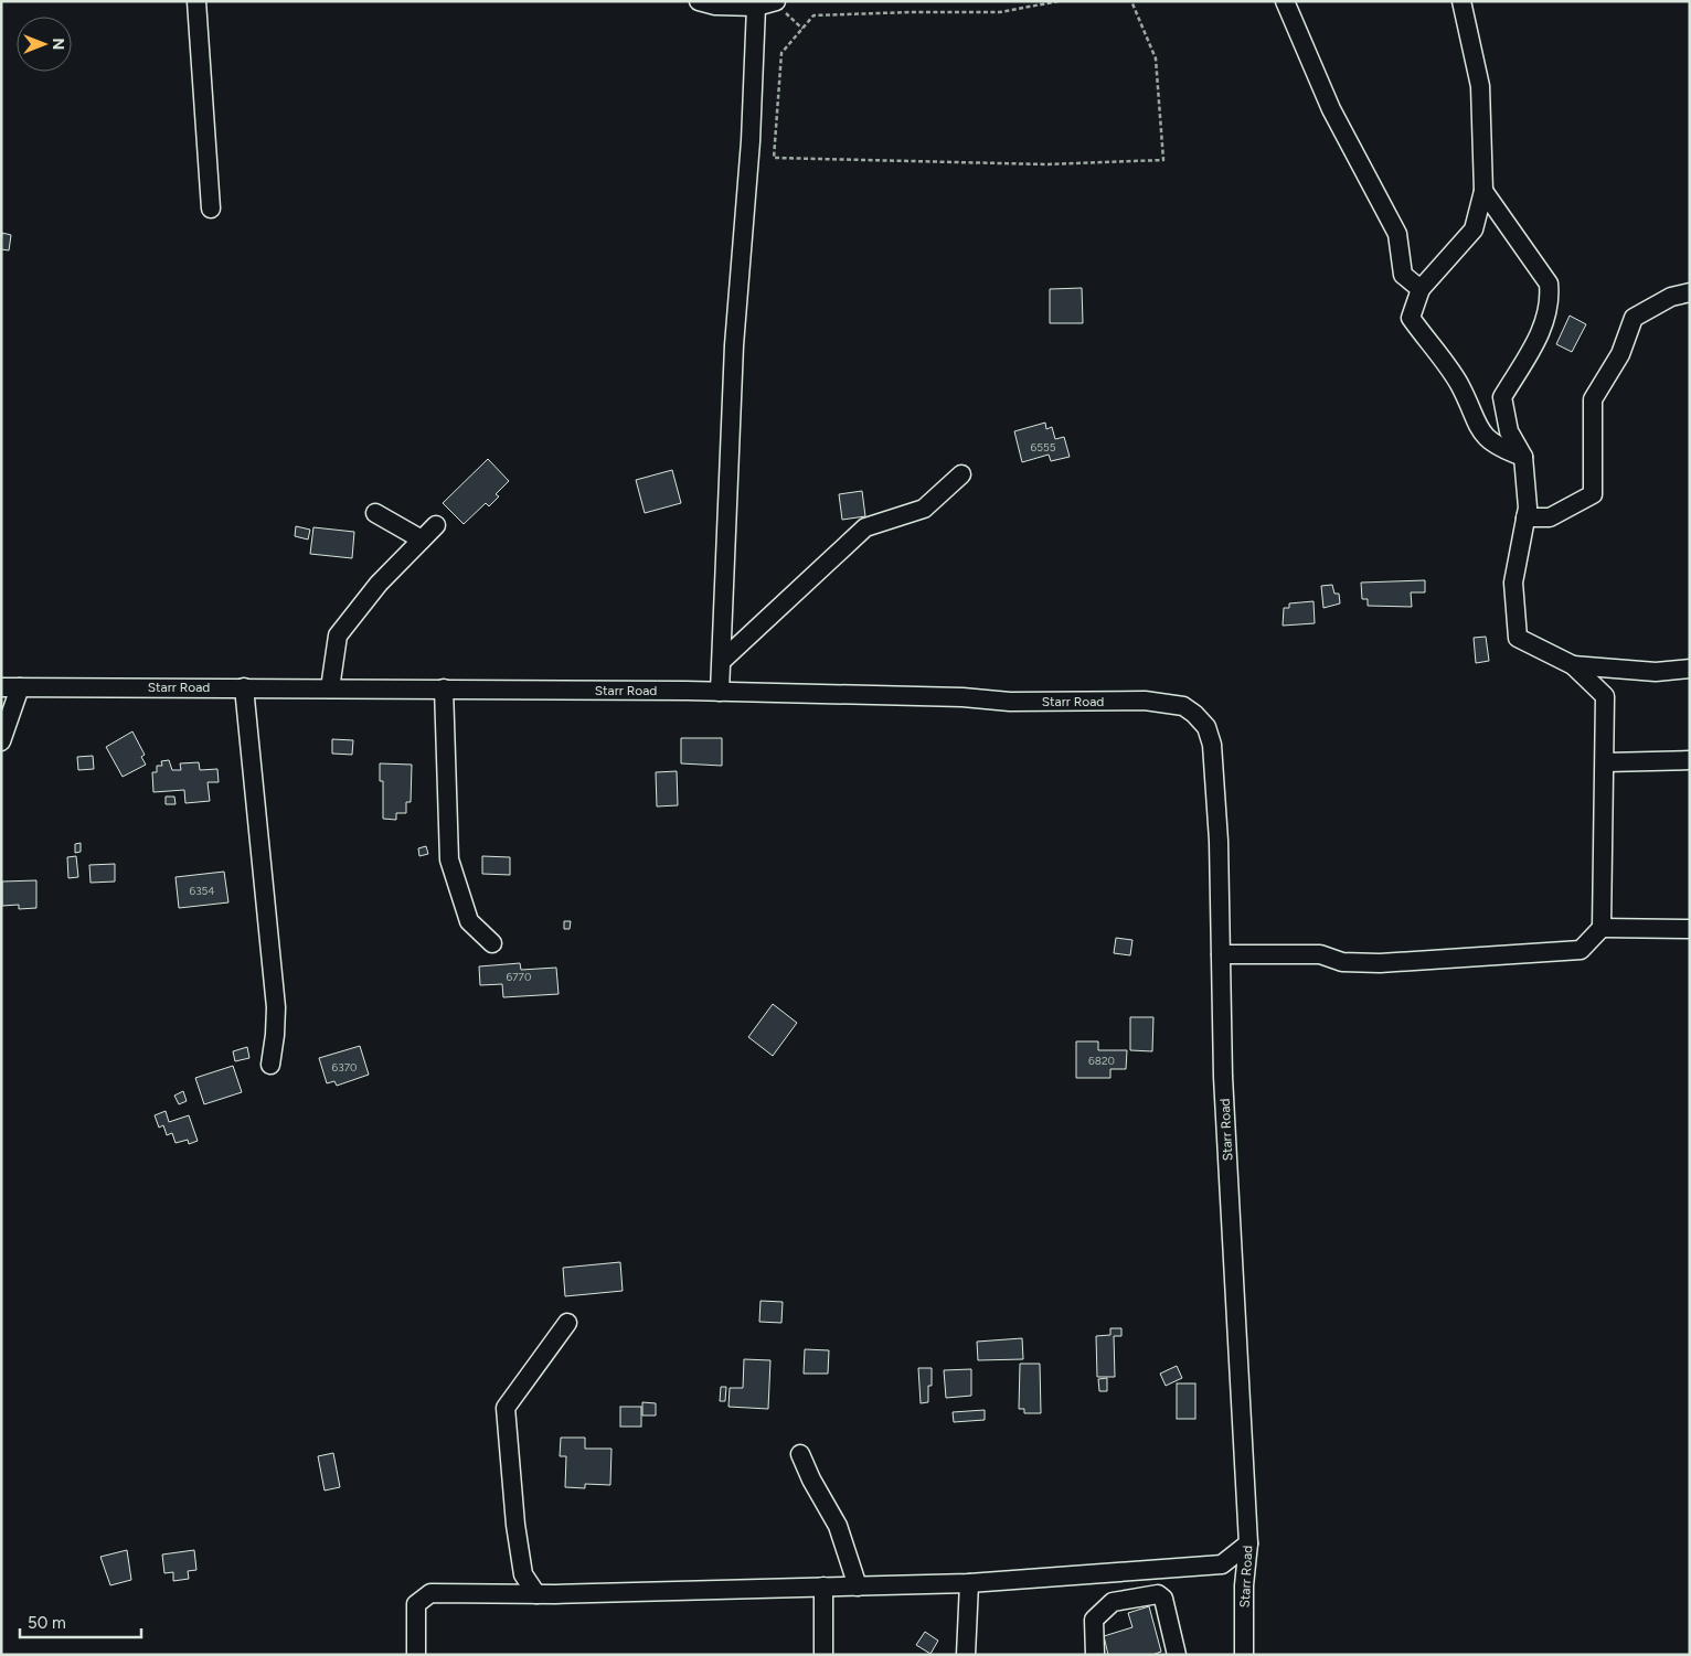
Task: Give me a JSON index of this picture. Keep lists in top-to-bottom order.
{
  "streets": {
    "street": ["Starr Road"]
  },
  "house_numbers": [
    "6555",
    "6354",
    "6770",
    "6820",
    "6370"
  ],
  "scale_bar": "50 m",
  "north": "right"
}
